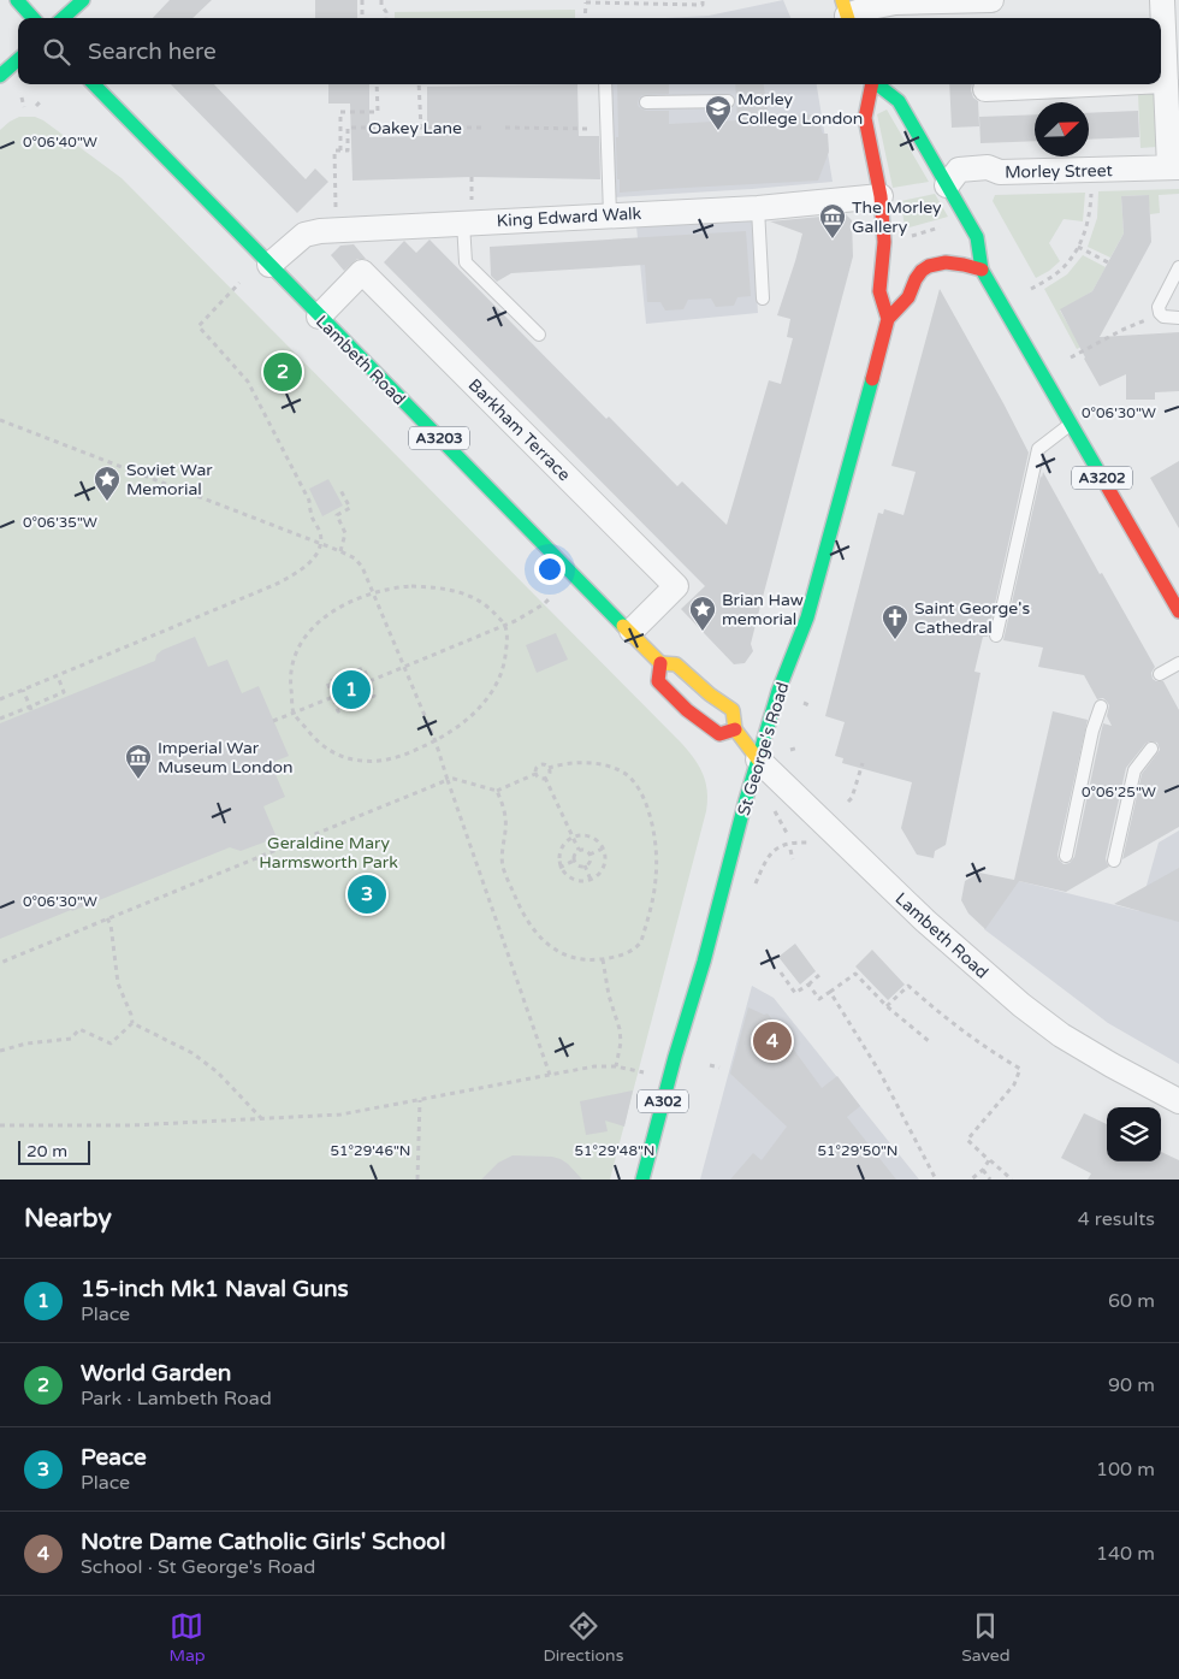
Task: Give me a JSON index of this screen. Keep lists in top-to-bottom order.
{
  "streets": {
    "main road": [
      "Lambeth Road",
      "A3203",
      "A3202",
      "St George's Road",
      "A302"
    ],
    "street": ["Morley Street", "King Edward Walk", "Barkham Terrace"],
    "path": ["Oakey Lane"]
  },
  "crossings": [
    ["Morley Street", "A3202"],
    ["King Edward Walk", "Lambeth Road"],
    ["Lambeth Road", "Barkham Terrace"],
    ["Lambeth Road", "St George's Road"],
    ["A3202", "St George's Road"]
  ],
  "parks": ["Geraldine Mary Harmsworth Park"],
  "places": {
    "school or university": ["Morley College London"],
    "museum": ["The Morley Gallery", "Imperial War Museum London"],
    "place": ["Soviet War Memorial", "Brian Haw memorial"],
    "church": ["Saint George's Cathedral"]
  },
  "scale_bar": "20 m",
  "north": "top right",
  "page": {
    "search": "Search here",
    "pins": [
      "2",
      "1",
      "3",
      "4"
    ],
    "scale": "20 m",
    "heading": ["Nearby", "4 results"],
    "list": [
      {
        "mark": "1",
        "name": "15-inch Mk1 Naval Guns",
        "note": "Place",
        "value": "60 m"
      },
      {
        "mark": "2",
        "name": "World Garden",
        "note": "Park · Lambeth Road",
        "value": "90 m"
      },
      {
        "mark": "3",
        "name": "Peace",
        "note": "Place",
        "value": "100 m"
      },
      {
        "mark": "4",
        "name": "Notre Dame Catholic Girls' School",
        "note": "School · St George's Road",
        "value": "140 m"
      }
    ],
    "nav": ["Map", "Directions", "Saved"]
  },
  "coordinates": [
    "0°06'40\"W",
    "0°06'30\"W",
    "0°06'35\"W",
    "0°06'25\"W",
    "51°29'46\"N",
    "51°29'48\"N",
    "51°29'50\"N"
  ]
}
